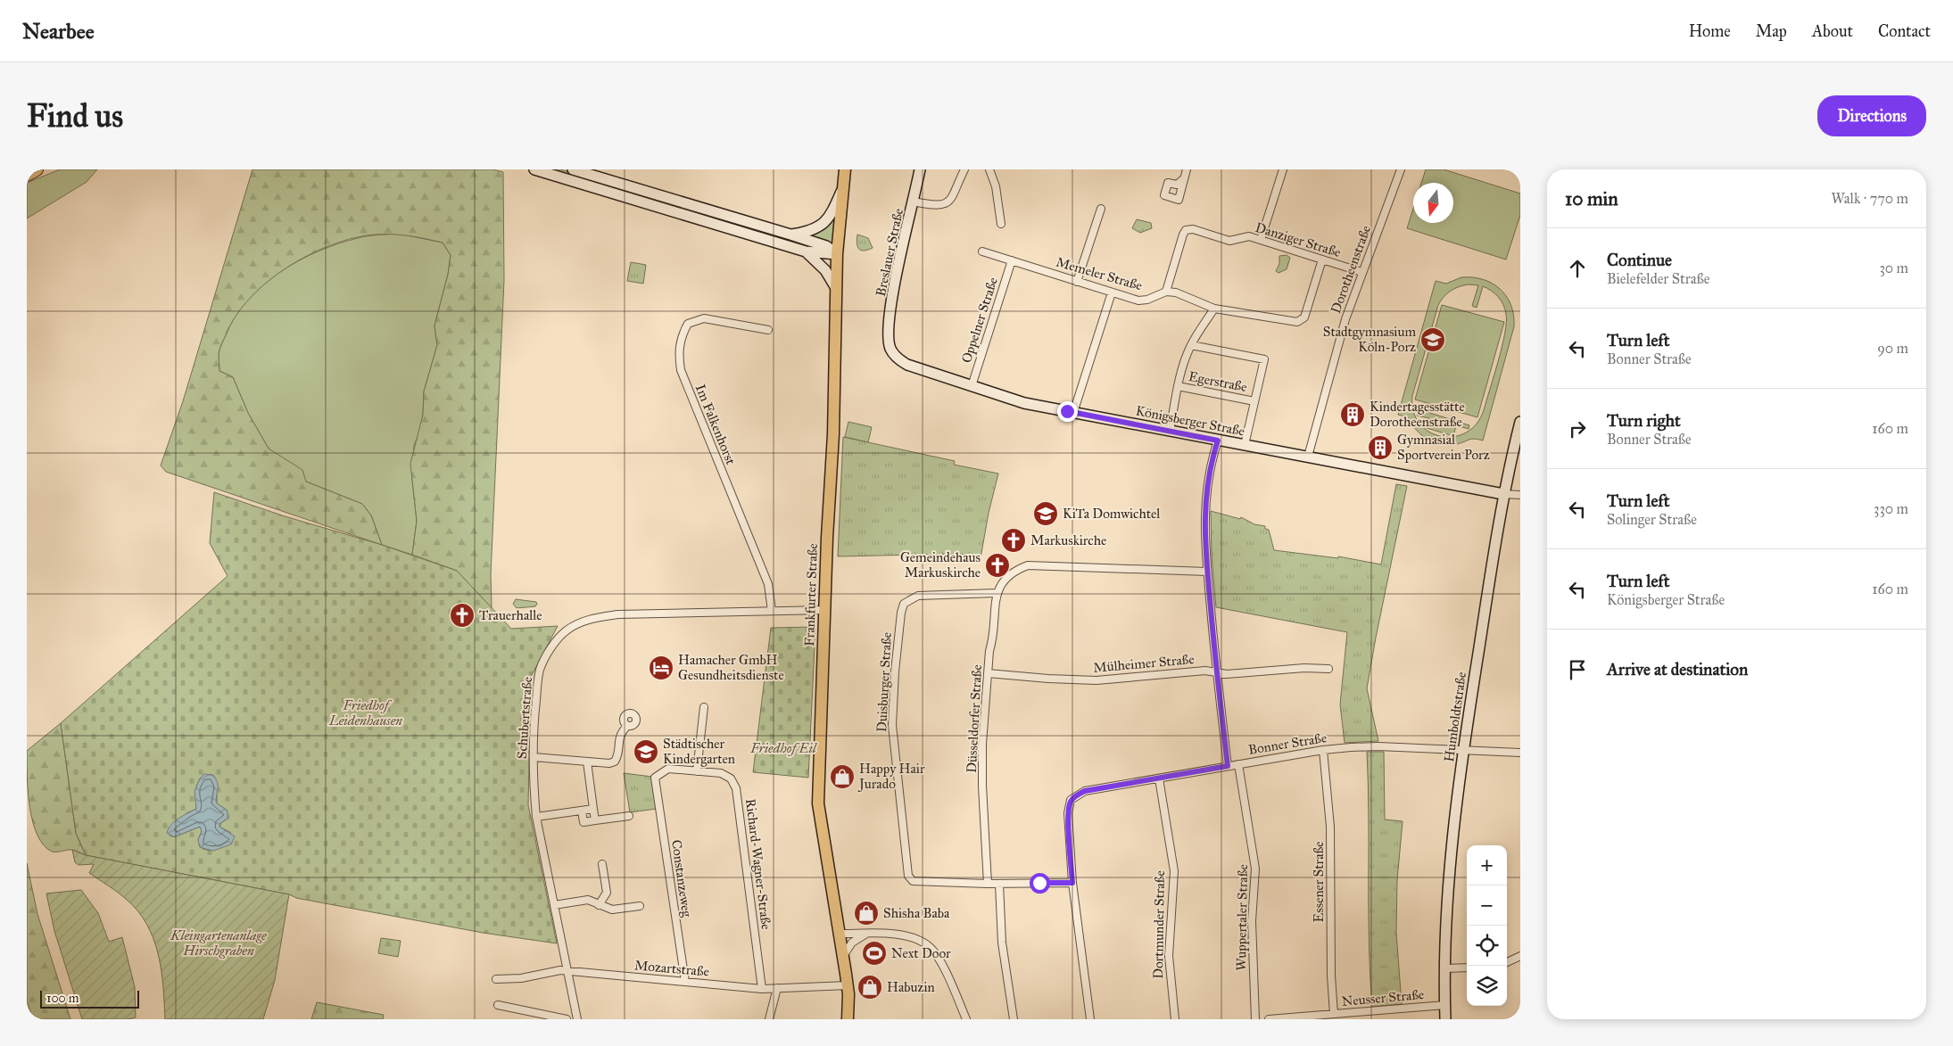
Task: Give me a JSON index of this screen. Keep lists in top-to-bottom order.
{
  "streets": {
    "main road": ["Frankfurter Straße"],
    "street": [
      "Danziger Straße",
      "Breslauer Straße",
      "Dorotheenstraße",
      "Memeler Straße",
      "Oppelner Straße",
      "Egerstraße",
      "Königsberger Straße",
      "Im Falkenhorst",
      "Mülheimer Straße",
      "Duisburger Straße",
      "Humboldtstraße",
      "Schubertstraße",
      "Düsseldorfer Straße",
      "Bonner Straße",
      "Richard-Wagner-Straße",
      "Constanzeweg",
      "Essener Straße",
      "Wuppertaler Straße",
      "Dortmunder Straße",
      "Mozartstraße",
      "Neusser Straße"
    ]
  },
  "crossings": [
    ["Danziger Straße", "Dorotheenstraße"],
    ["Danziger Straße", "Memeler Straße"],
    ["Breslauer Straße", "Königsberger Straße"],
    ["Dorotheenstraße", "Königsberger Straße"],
    ["Memeler Straße", "Oppelner Straße"],
    ["Oppelner Straße", "Königsberger Straße"],
    ["Egerstraße", "Königsberger Straße"],
    ["Königsberger Straße", "Humboldtstraße"],
    ["Im Falkenhorst", "Schubertstraße"],
    ["Frankfurter Straße", "Schubertstraße"],
    ["Frankfurter Straße", "Mozartstraße"],
    ["Mülheimer Straße", "Düsseldorfer Straße"],
    ["Duisburger Straße", "Düsseldorfer Straße"],
    ["Humboldtstraße", "Bonner Straße"],
    ["Humboldtstraße", "Neusser Straße"],
    ["Schubertstraße", "Mozartstraße"],
    ["Bonner Straße", "Essener Straße"],
    ["Bonner Straße", "Wuppertaler Straße"],
    ["Bonner Straße", "Dortmunder Straße"],
    ["Richard-Wagner-Straße", "Constanzeweg"],
    ["Richard-Wagner-Straße", "Mozartstraße"],
    ["Constanzeweg", "Mozartstraße"],
    ["Essener Straße", "Neusser Straße"]
  ],
  "parks": ["Friedhof Leidenhausen", "Friedhof Eil", "Kleingartenanlage Hirschgraben"],
  "places": {
    "school or university": ["Stadtgymnasium Köln-Porz", "KiTa Domwichtel", "Städtischer Kindergarten"],
    "building": ["Kindertagesstätte Dorotheenstraße", "Gymnasial Sportverein Porz"],
    "church": ["Markuskirche", "Gemeindehaus Markuskirche", "Trauerhalle"],
    "hotel": ["Hamacher GmbH Gesundheitsdienste"],
    "shop": ["Happy Hair Jurado", "Shisha Baba", "Habuzin"],
    "sports": ["Next Door"]
  },
  "scale_bar": "100 m",
  "north": "bottom",
  "page": {
    "header": "Nearbee",
    "nav": [
      "Home",
      "Map",
      "About",
      "Contact"
    ],
    "buttons": "Directions",
    "title": "Find us",
    "heading": ["10 min", "Walk · 770 m"],
    "list": [
      ["Continue", "Bielefelder Straße", "30 m"],
      ["Turn left", "Bonner Straße", "90 m"],
      ["Turn right", "Bonner Straße", "160 m"],
      ["Turn left", "Solinger Straße", "330 m"],
      ["Turn left", "Königsberger Straße", "160 m"],
      "Arrive at destination"
    ],
    "map_buttons": ["+", "−"],
    "scale": "100 m"
  }
}
